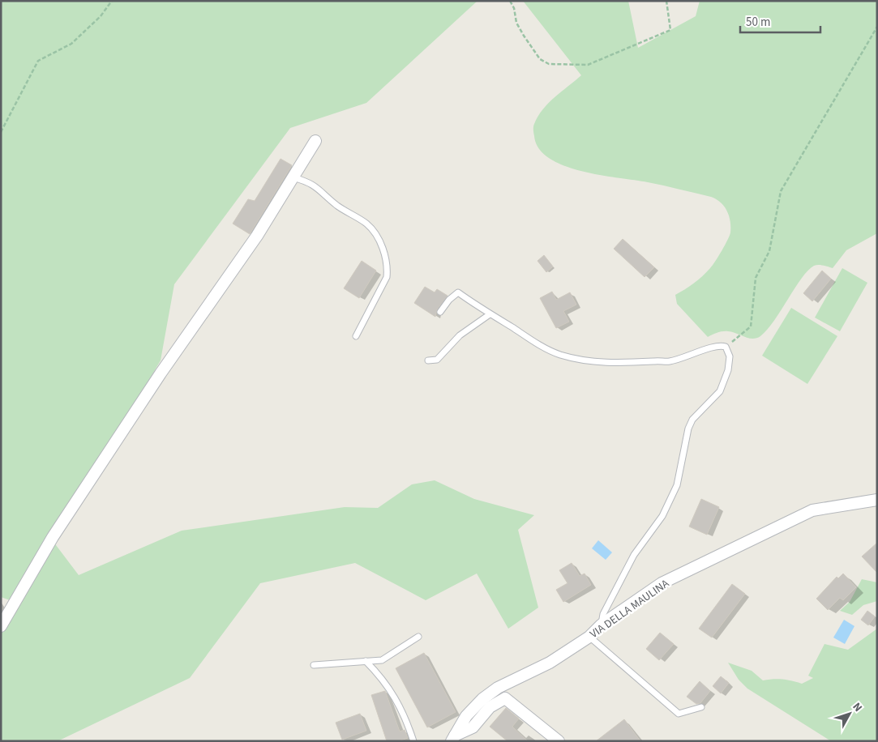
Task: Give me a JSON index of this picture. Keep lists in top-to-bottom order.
{
  "streets": {
    "street": ["VIA DELLA MAULINA"]
  },
  "scale_bar": "50 m",
  "north": "top right"
}
